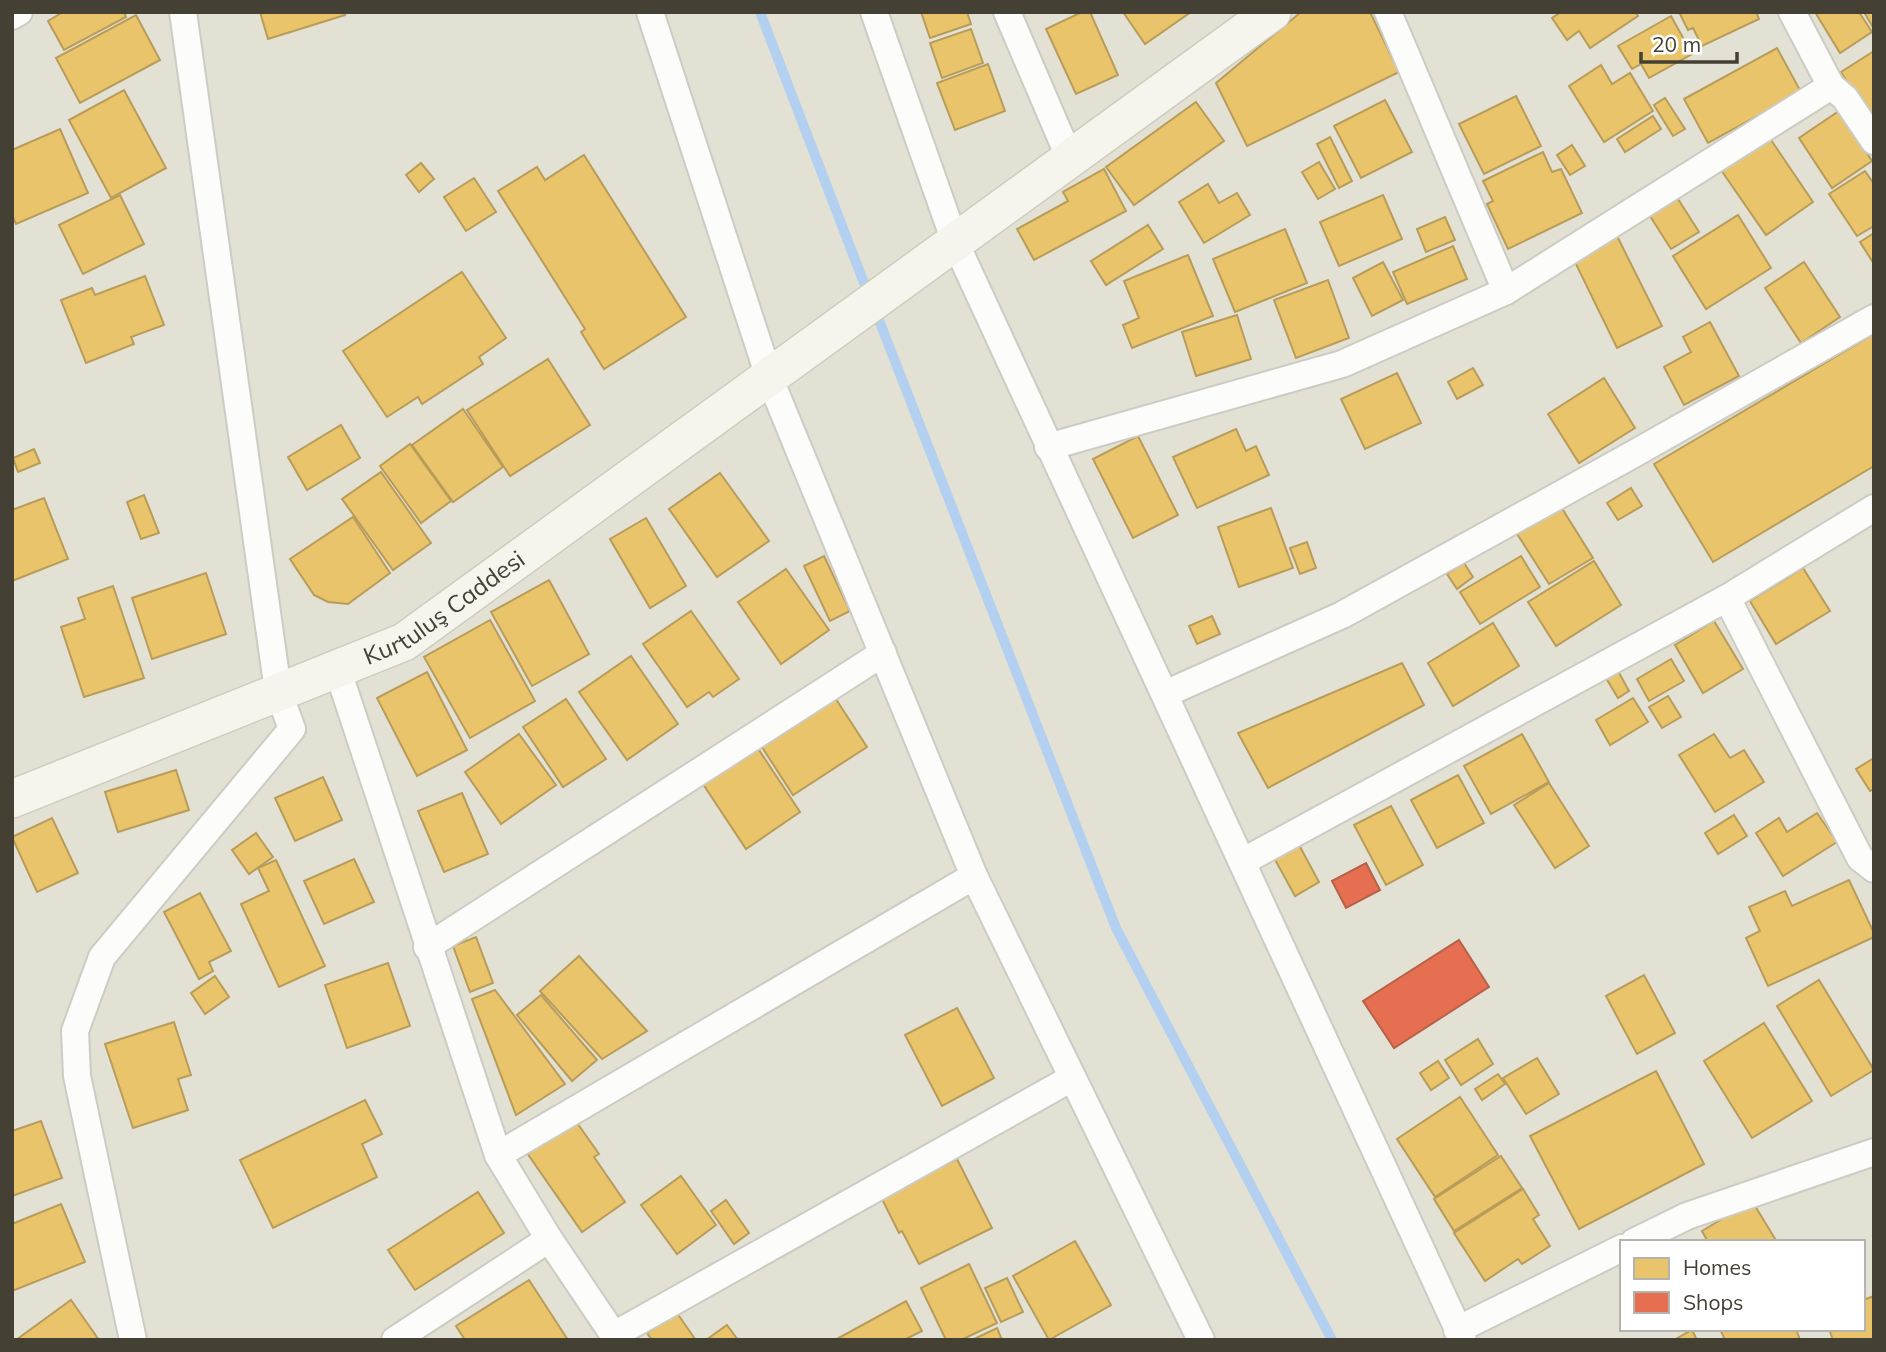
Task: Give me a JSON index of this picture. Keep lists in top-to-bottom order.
{
  "streets": {
    "main road": ["Kurtuluş Caddesi"]
  },
  "legend": ["Homes", "Shops"],
  "scale_bar": "20 m"
}
